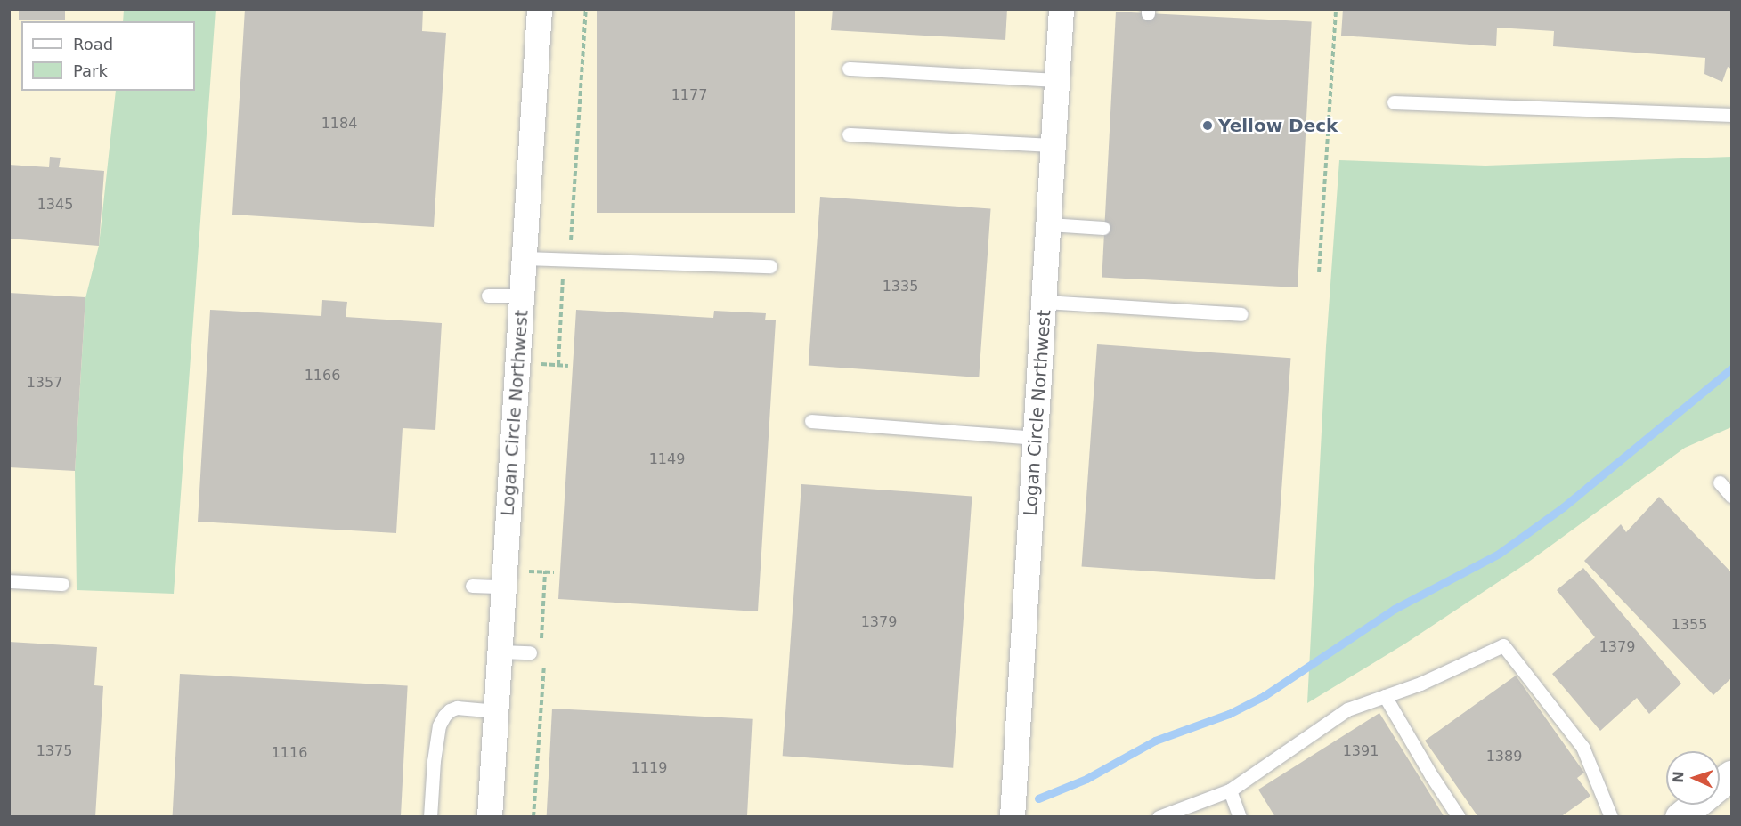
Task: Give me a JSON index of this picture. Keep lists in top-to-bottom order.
{
  "streets": {
    "street": ["Logan Circle Northwest"]
  },
  "places": ["Yellow Deck"],
  "house_numbers": [
    "1177",
    "1184",
    "1345",
    "1335",
    "1166",
    "1357",
    "1149",
    "1379",
    "1355",
    "1379",
    "1375",
    "1391",
    "1116",
    "1389",
    "1119"
  ],
  "legend": ["Road", "Park"],
  "north": "left"
}
